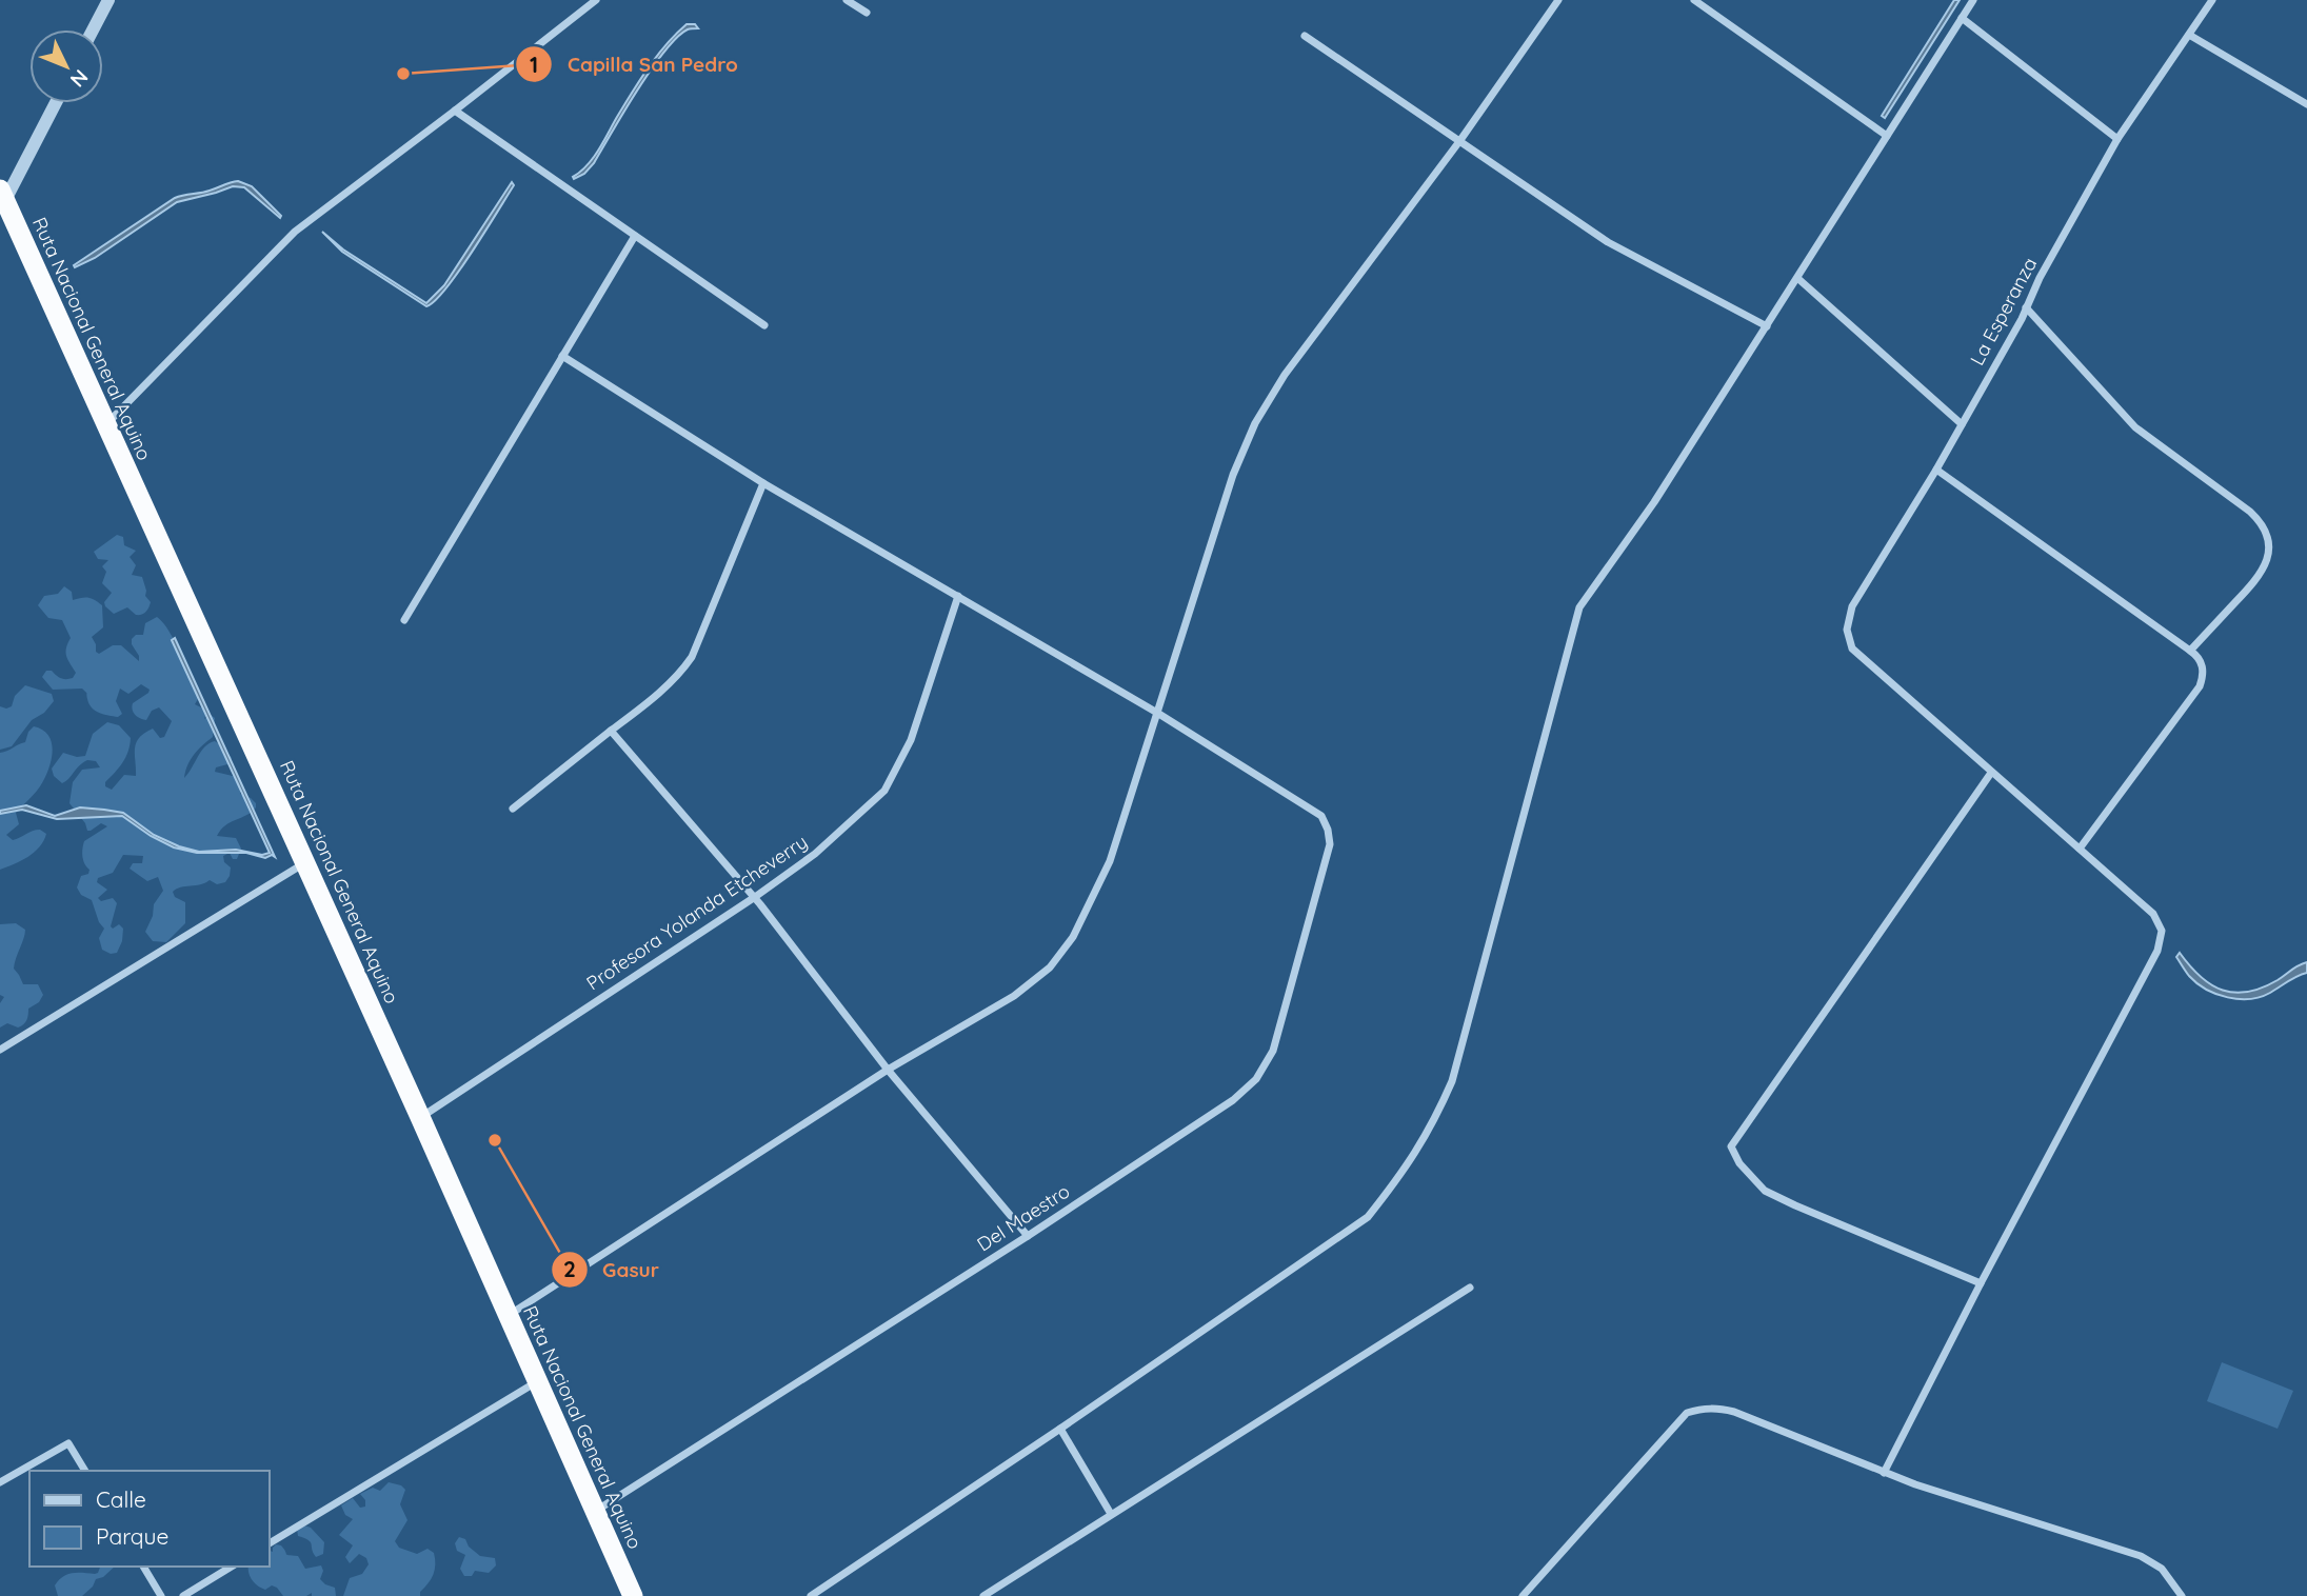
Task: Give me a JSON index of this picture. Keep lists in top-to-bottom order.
{
  "streets": {
    "highway": ["Ruta Nacional General Aquino"],
    "street": ["La Esperanza", "Profesora Yolanda Etcheverry", "Del Maestro"]
  },
  "crossings": [
    ["Ruta Nacional General Aquino", "Profesora Yolanda Etcheverry"],
    ["Ruta Nacional General Aquino", "Del Maestro"]
  ],
  "places": ["Capilla San Pedro", "Gasur"],
  "legend": ["Calle", "Parque"],
  "north": "bottom right"
}
